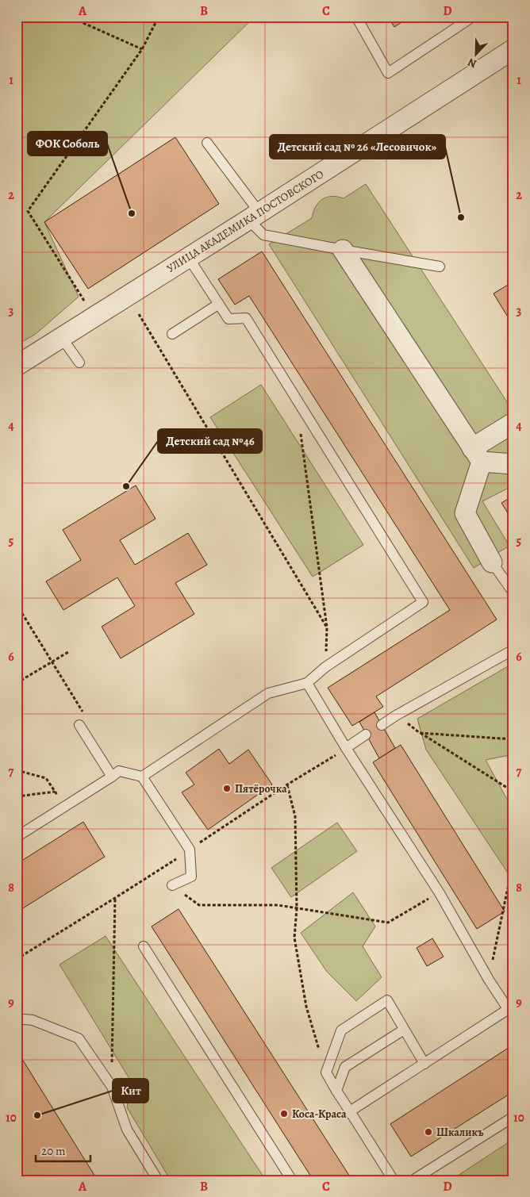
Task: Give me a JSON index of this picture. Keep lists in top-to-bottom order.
{
  "streets": {
    "street": ["УЛИЦА АКАДЕМИКА ПОСТОВСКОГО"]
  },
  "places": [
    "ФОК Соболь",
    "Детский сад № 26 «Лесовичок»",
    "Детский сад №46",
    "Пятёрочка",
    "Коса-Краса",
    "Кит",
    "Шкаликъ"
  ],
  "scale_bar": "20 m",
  "north": "bottom left",
  "grid": {
    "columns": [
      "A",
      "B",
      "C",
      "D"
    ],
    "rows": [
      "1",
      "2",
      "3",
      "4",
      "5",
      "6",
      "7",
      "8",
      "9",
      "10"
    ]
  }
}
